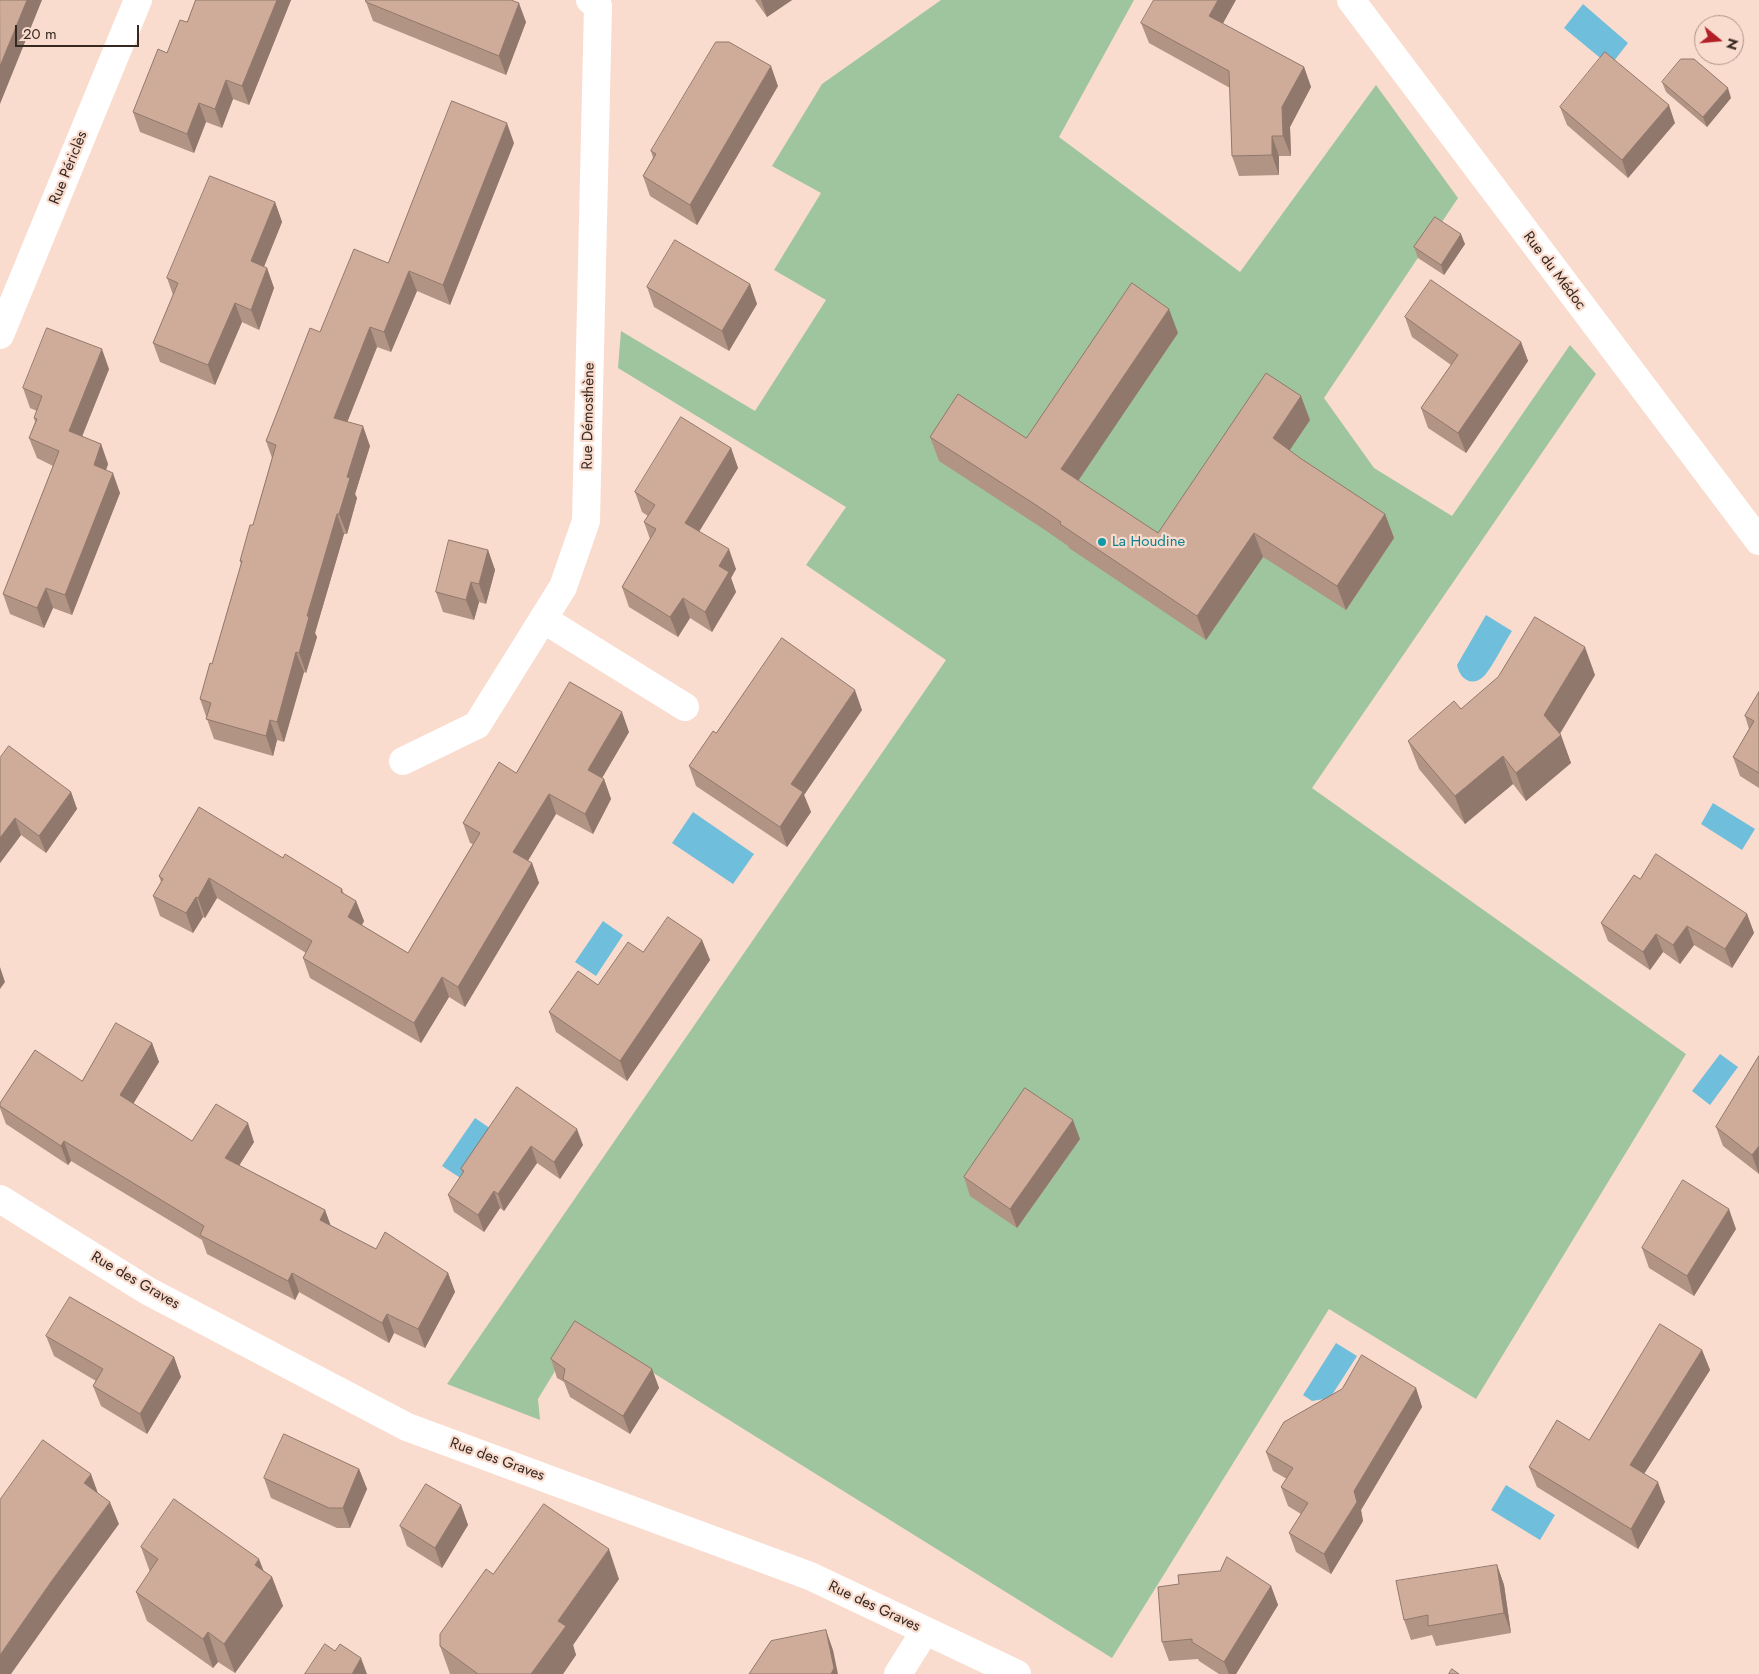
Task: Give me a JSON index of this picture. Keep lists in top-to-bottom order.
{
  "streets": {
    "street": [
      "Rue Périclès",
      "Rue du Médoc",
      "Rue Démosthène",
      "Rue des Graves"
    ]
  },
  "places": ["La Houdine"],
  "scale_bar": "20 m",
  "north": "right"
}
